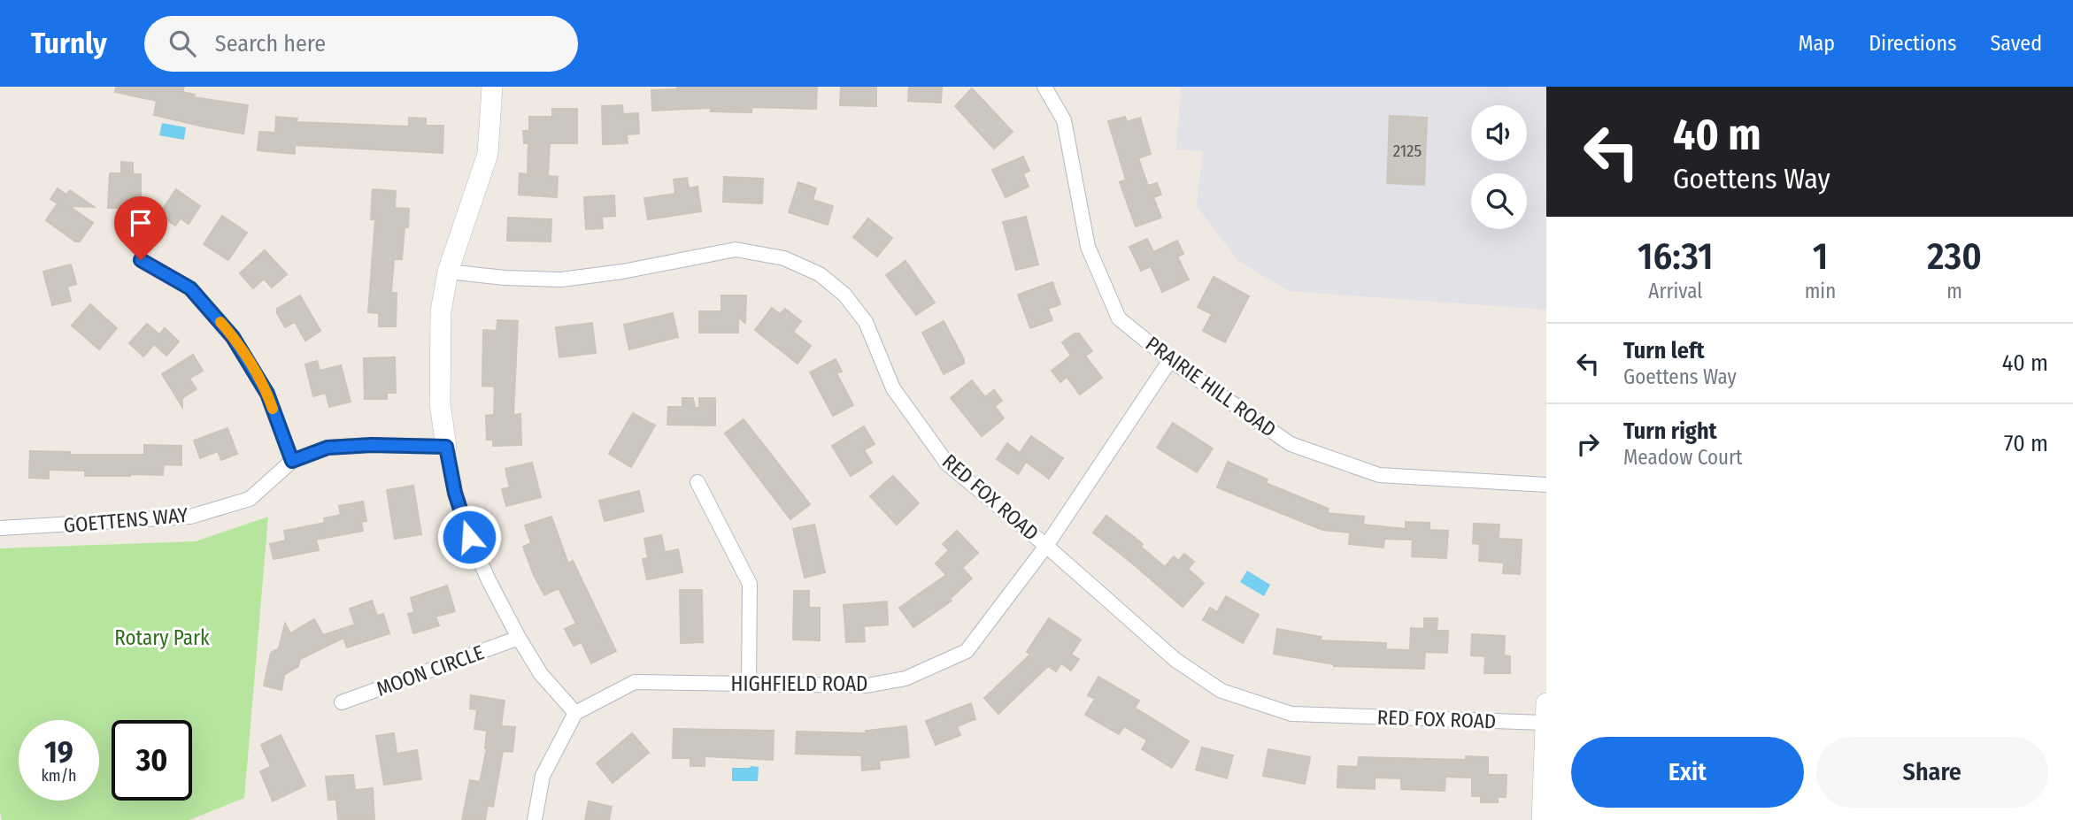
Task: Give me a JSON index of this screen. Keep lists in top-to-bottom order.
{
  "streets": {
    "street": [
      "PRAIRIE HILL ROAD",
      "RED FOX ROAD",
      "GOETTENS WAY",
      "MOON CIRCLE",
      "HIGHFIELD ROAD"
    ]
  },
  "crossings": [
    ["PRAIRIE HILL ROAD", "HIGHFIELD ROAD"],
    ["RED FOX ROAD", "HIGHFIELD ROAD"]
  ],
  "parks": ["Rotary Park"],
  "house_numbers": ["2125"],
  "page": {
    "header": "Turnly",
    "search": "Search here",
    "nav": ["Map", "Directions", "Saved"],
    "turn": ["40 m", "Goettens Way"],
    "eta": [
      "16:31",
      "Arrival",
      "1",
      "min",
      "230",
      "m"
    ],
    "list": [
      {
        "name": "Turn left",
        "note": "Goettens Way",
        "value": "40 m"
      },
      {
        "name": "Turn right",
        "note": "Meadow Court",
        "value": "70 m"
      }
    ],
    "speed": "19 km/h",
    "limit": "30",
    "buttons": ["Exit", "Share"]
  }
}
